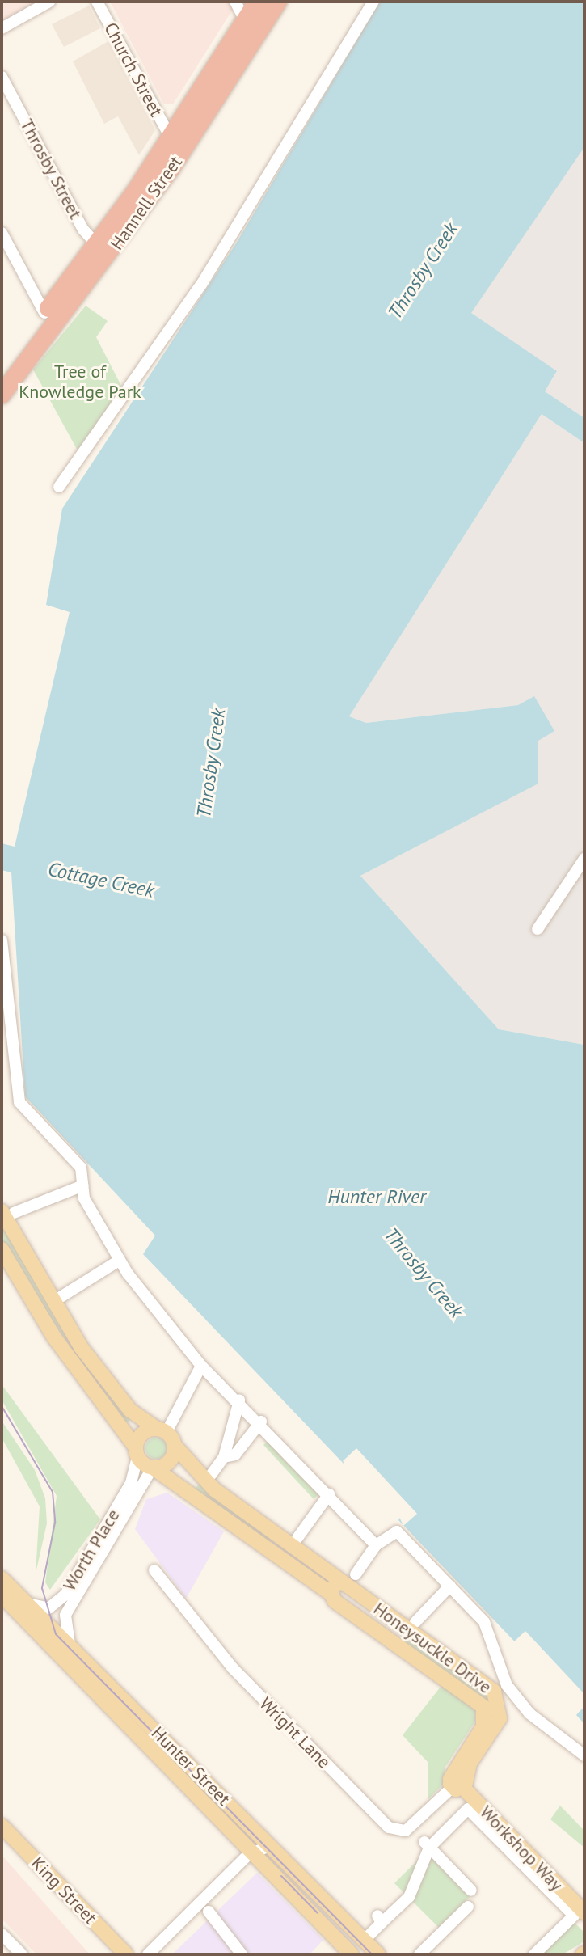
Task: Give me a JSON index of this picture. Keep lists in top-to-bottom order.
{
  "streets": {
    "highway": ["Hannell Street"],
    "main road": [
      "Honeysuckle Drive",
      "Hunter Street",
      "Workshop Way",
      "King Street"
    ],
    "street": [
      "Church Street",
      "Throsby Street",
      "Worth Place",
      "Wright Lane"
    ]
  },
  "crossings": [
    ["Church Street", "Hannell Street"],
    ["Throsby Street", "Hannell Street"],
    ["Worth Place", "Hunter Street"],
    ["Honeysuckle Drive", "Wright Lane"],
    ["Honeysuckle Drive", "Workshop Way"],
    ["Wright Lane", "Workshop Way"]
  ],
  "water": ["Throsby Creek", "Cottage Creek", "Hunter River"],
  "parks": ["Tree of Knowledge Park"]
}
